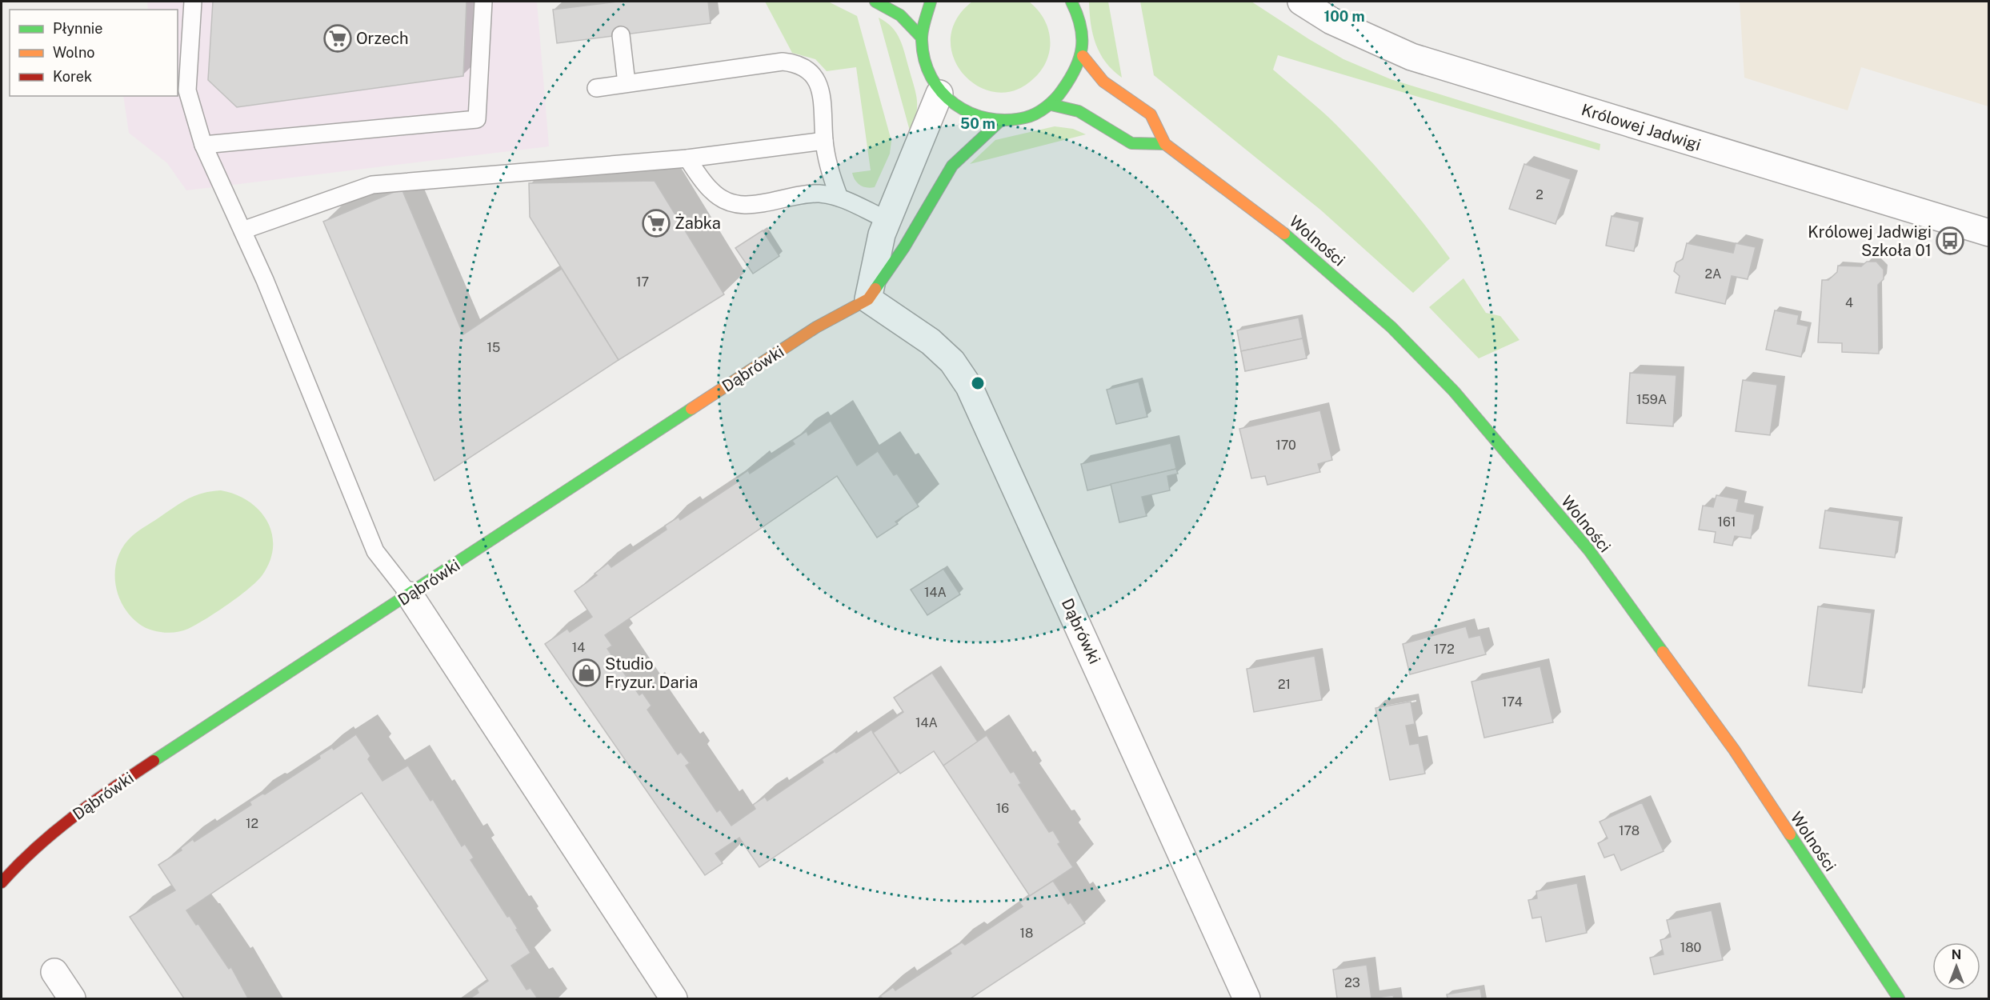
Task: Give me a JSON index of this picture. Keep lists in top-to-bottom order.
{
  "streets": {
    "main road": ["Wolności", "Dąbrówki"],
    "street": ["Królowej Jadwigi"]
  },
  "places": {
    "supermarket": ["Orzech", "Żabka"],
    "bus stop": ["Królowej Jadwigi Szkoła 01"],
    "shop": ["Studio Fryzur. Daria"]
  },
  "house_numbers": [
    "2",
    "2A",
    "17",
    "4",
    "15",
    "159A",
    "170",
    "161",
    "14A",
    "14",
    "172",
    "21",
    "174",
    "14A",
    "16",
    "12",
    "178",
    "18",
    "180",
    "23"
  ],
  "legend": ["Płynnie", "Wolno", "Korek"],
  "north": "top",
  "rings": ["100 m", "50 m"]
}
